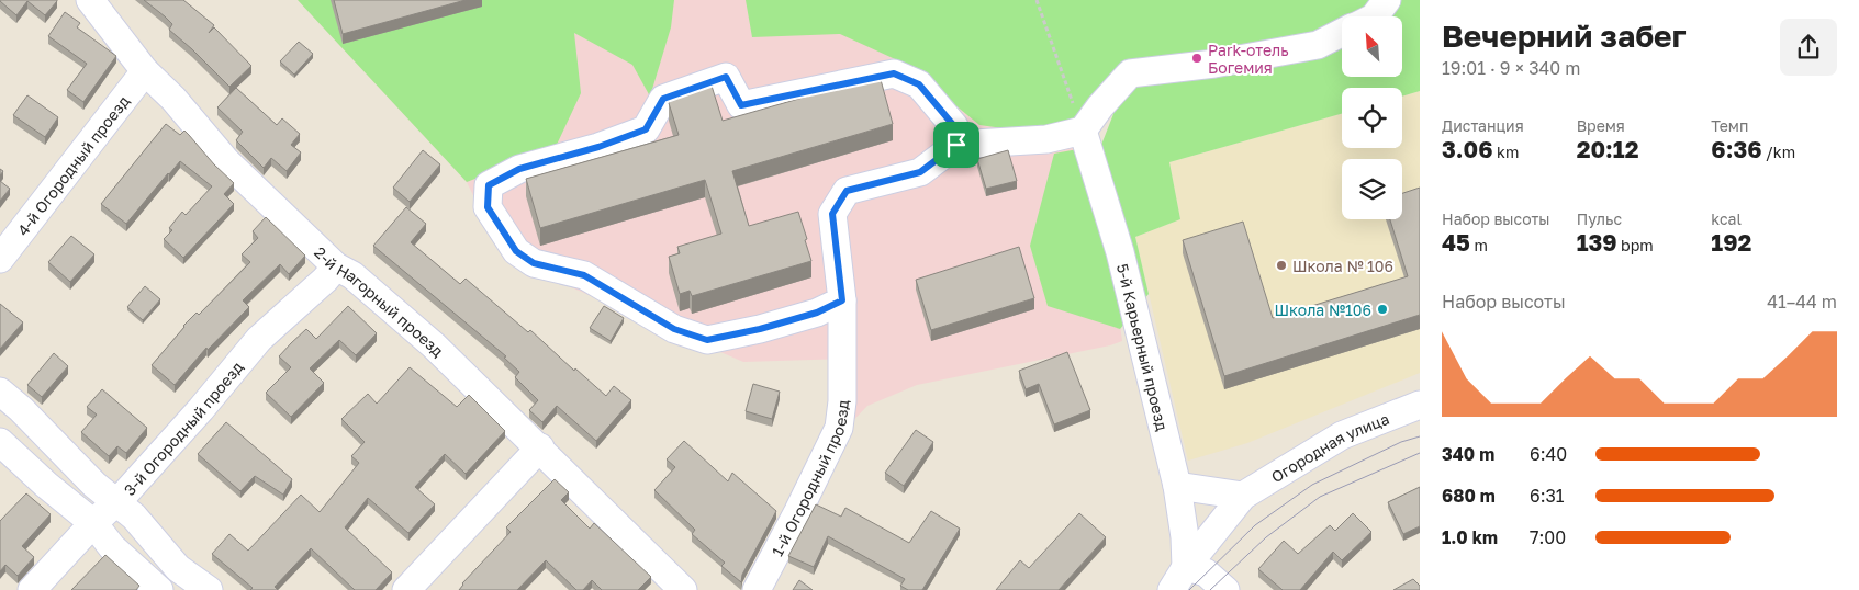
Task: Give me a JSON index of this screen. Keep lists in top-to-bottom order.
{
  "streets": {
    "street": [
      "4-й Огородный проезд",
      "2-й Нагорный проезд",
      "5-й Карьерный проезд",
      "3-й Огородный проезд",
      "Огородная улица",
      "1-й Огородный проезд"
    ]
  },
  "crossings": [
    ["4-й Огородный проезд", "2-й Нагорный проезд"],
    ["2-й Нагорный проезд", "3-й Огородный проезд"],
    ["5-й Карьерный проезд", "Огородная улица"]
  ],
  "places": ["Park-отель Богемия", "Школа № 106", "Школа №106"],
  "north": "top left",
  "page": {
    "heading": ["Вечерний забег", "19:01 · 9 × 340 m"],
    "stats": [
      ["Дистанция", "3.06 km"],
      ["Время", "20:12"],
      ["Темп", "6:36 /km"],
      ["Набор высоты", "45 m"],
      ["Пульс", "139 bpm"],
      ["kcal", "192"]
    ],
    "chart": ["Набор высоты", "41–44 m"],
    "list": [
      {
        "name": "340 m",
        "note": "6:40"
      },
      {
        "name": "680 m",
        "note": "6:31"
      },
      {
        "name": "1.0 km",
        "note": "7:00"
      }
    ]
  }
}
